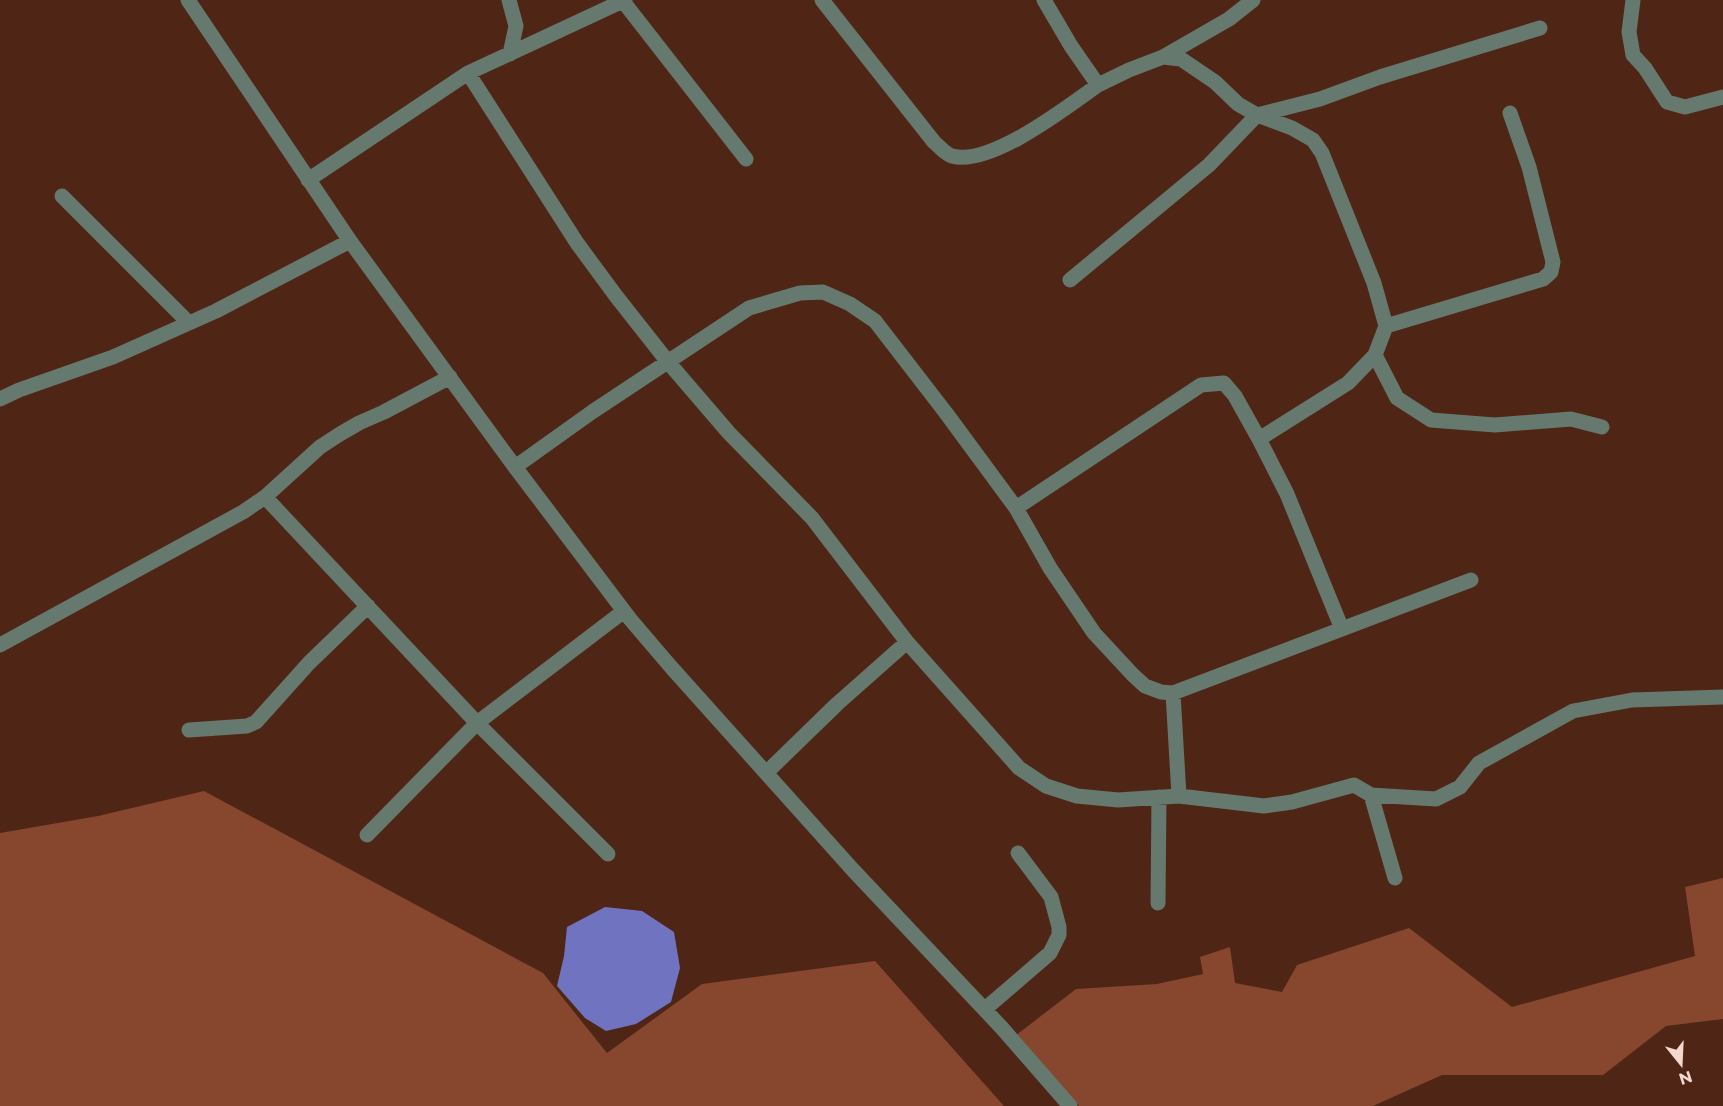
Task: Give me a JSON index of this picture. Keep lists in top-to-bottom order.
{
  "north": "bottom"
}
